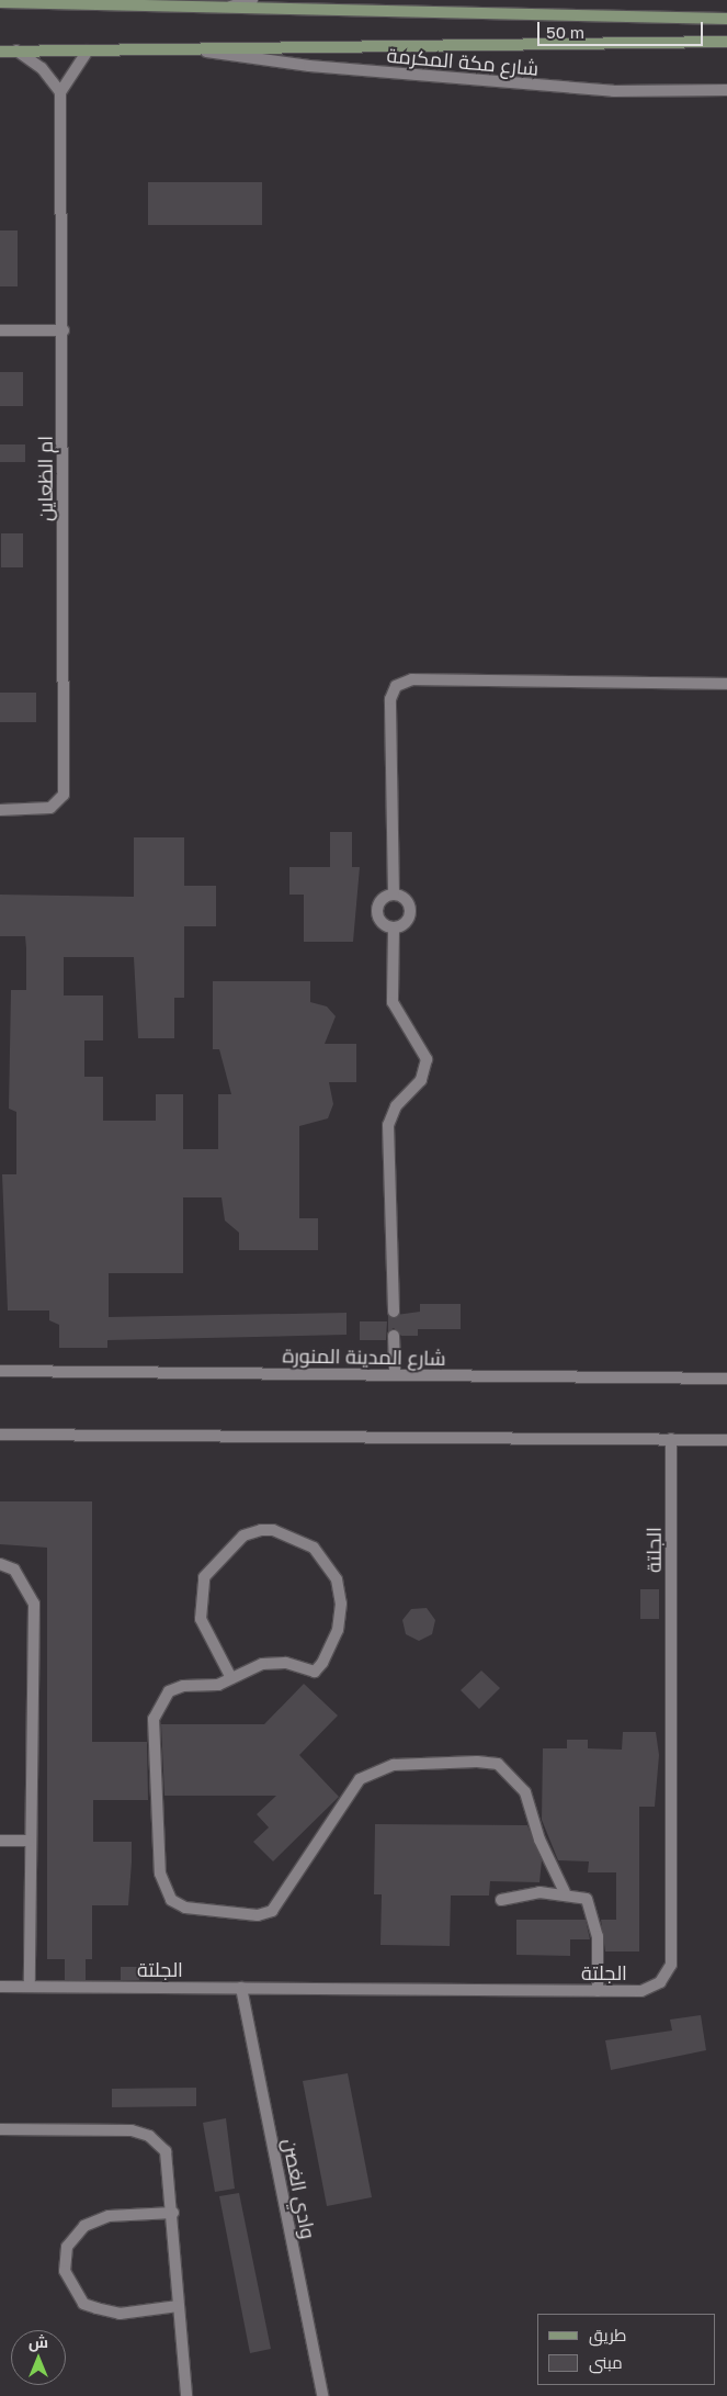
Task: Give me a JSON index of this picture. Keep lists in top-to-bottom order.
{
  "streets": {
    "main road": ["شارع مكة المكرمة"],
    "street": [
      "ام الظعاين",
      "شارع المدينة المنورة",
      "الجلتة",
      "وادي الغصن"
    ]
  },
  "crossings": [
    ["الجلتة", "وادي الغصن"]
  ],
  "legend": ["طريق", "مبنى"],
  "scale_bar": "50 m",
  "north": "top"
}
